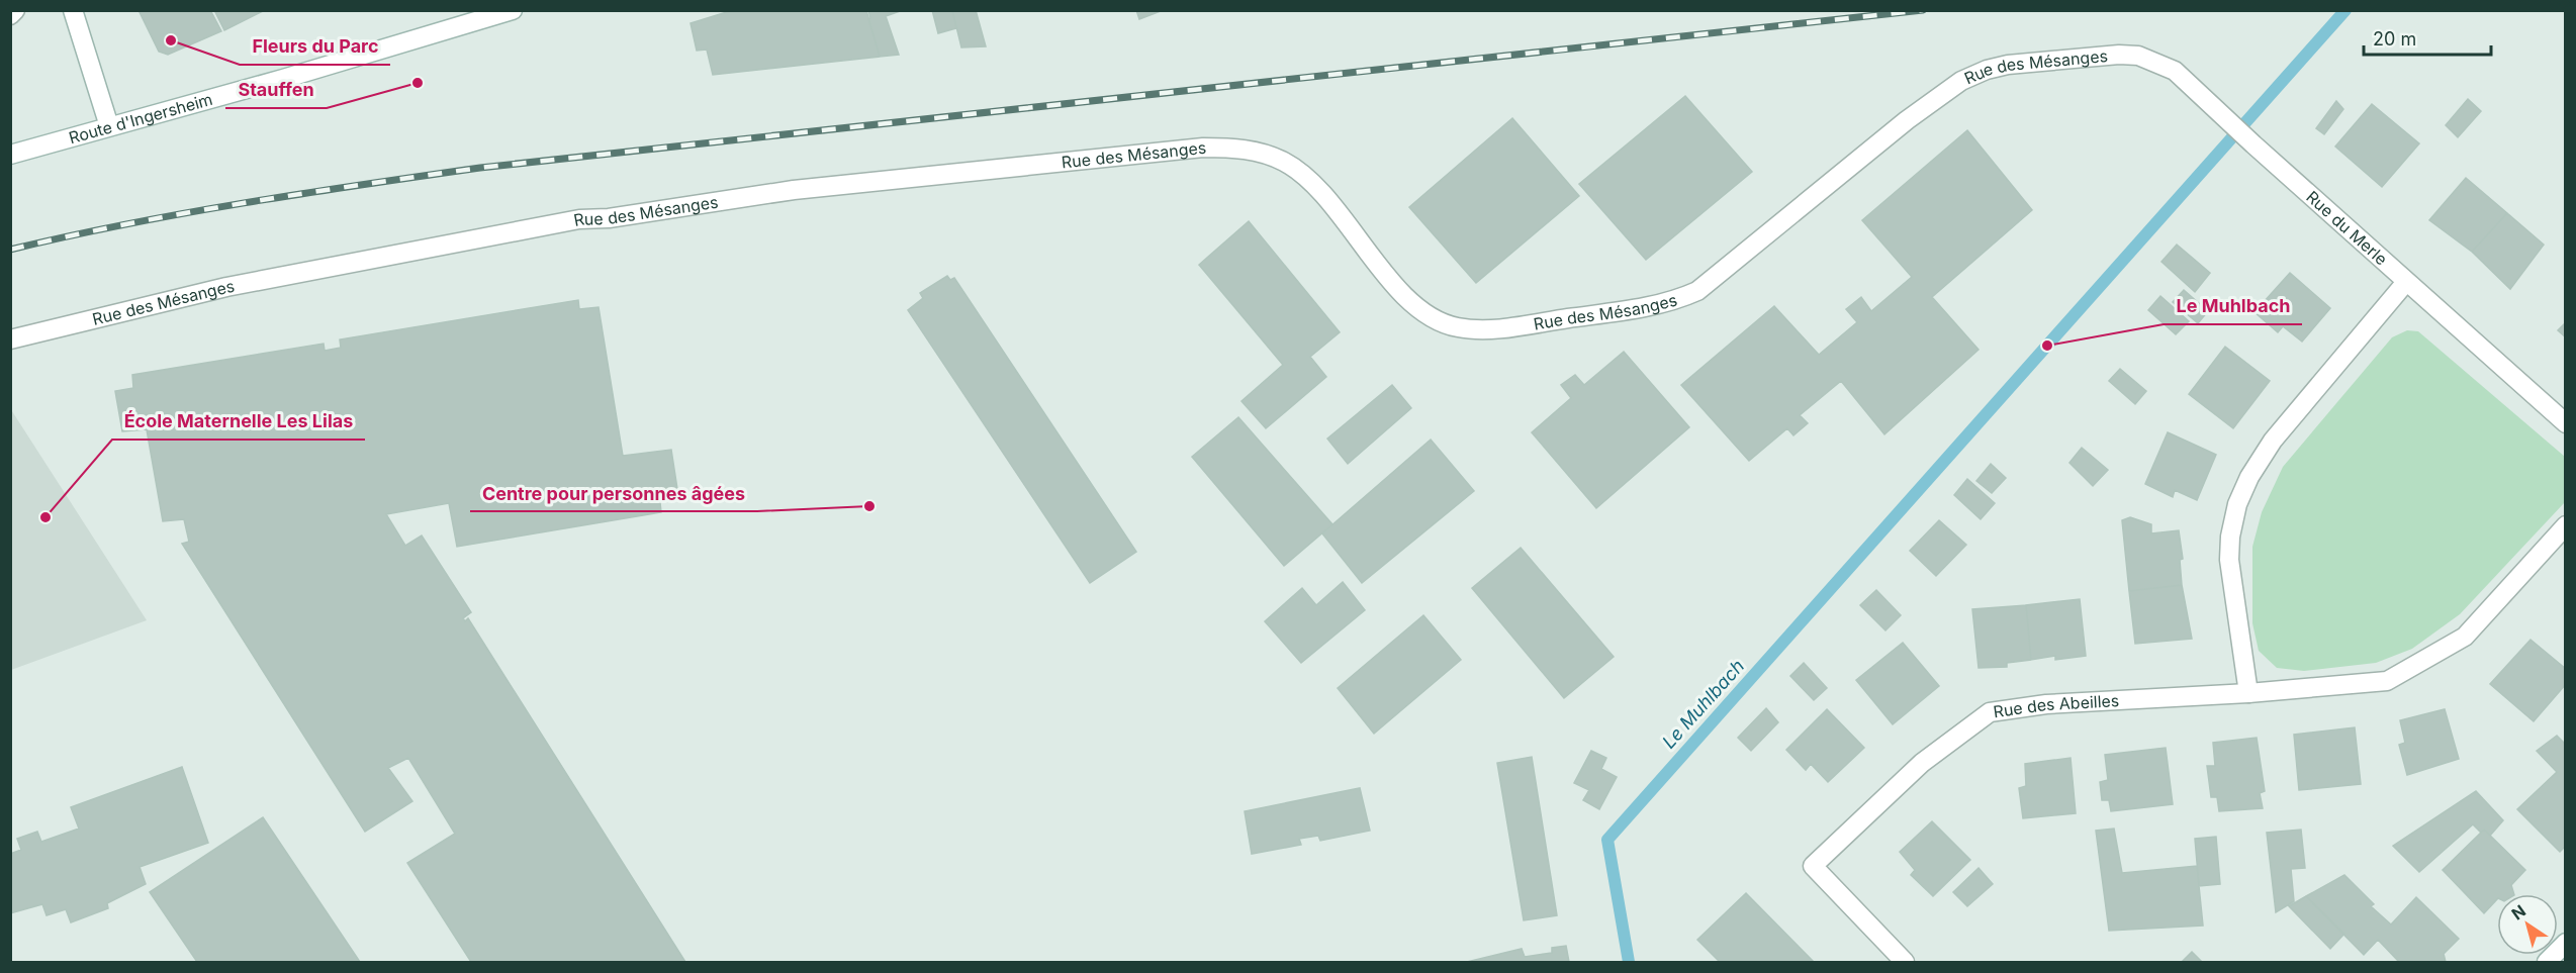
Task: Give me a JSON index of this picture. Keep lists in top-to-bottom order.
{
  "streets": {
    "street": [
      "Rue des Mésanges",
      "Route d'Ingersheim",
      "Rue du Merle",
      "Rue des Abeilles"
    ]
  },
  "crossings": [
    ["Rue des Mésanges", "Rue du Merle"]
  ],
  "water": ["Le Muhlbach"],
  "places": [
    "Fleurs du Parc",
    "Stauffen",
    "Le Muhlbach",
    "Centre pour personnes âgées",
    "École Maternelle Les Lilas"
  ],
  "scale_bar": "20 m",
  "north": "top left"
}
